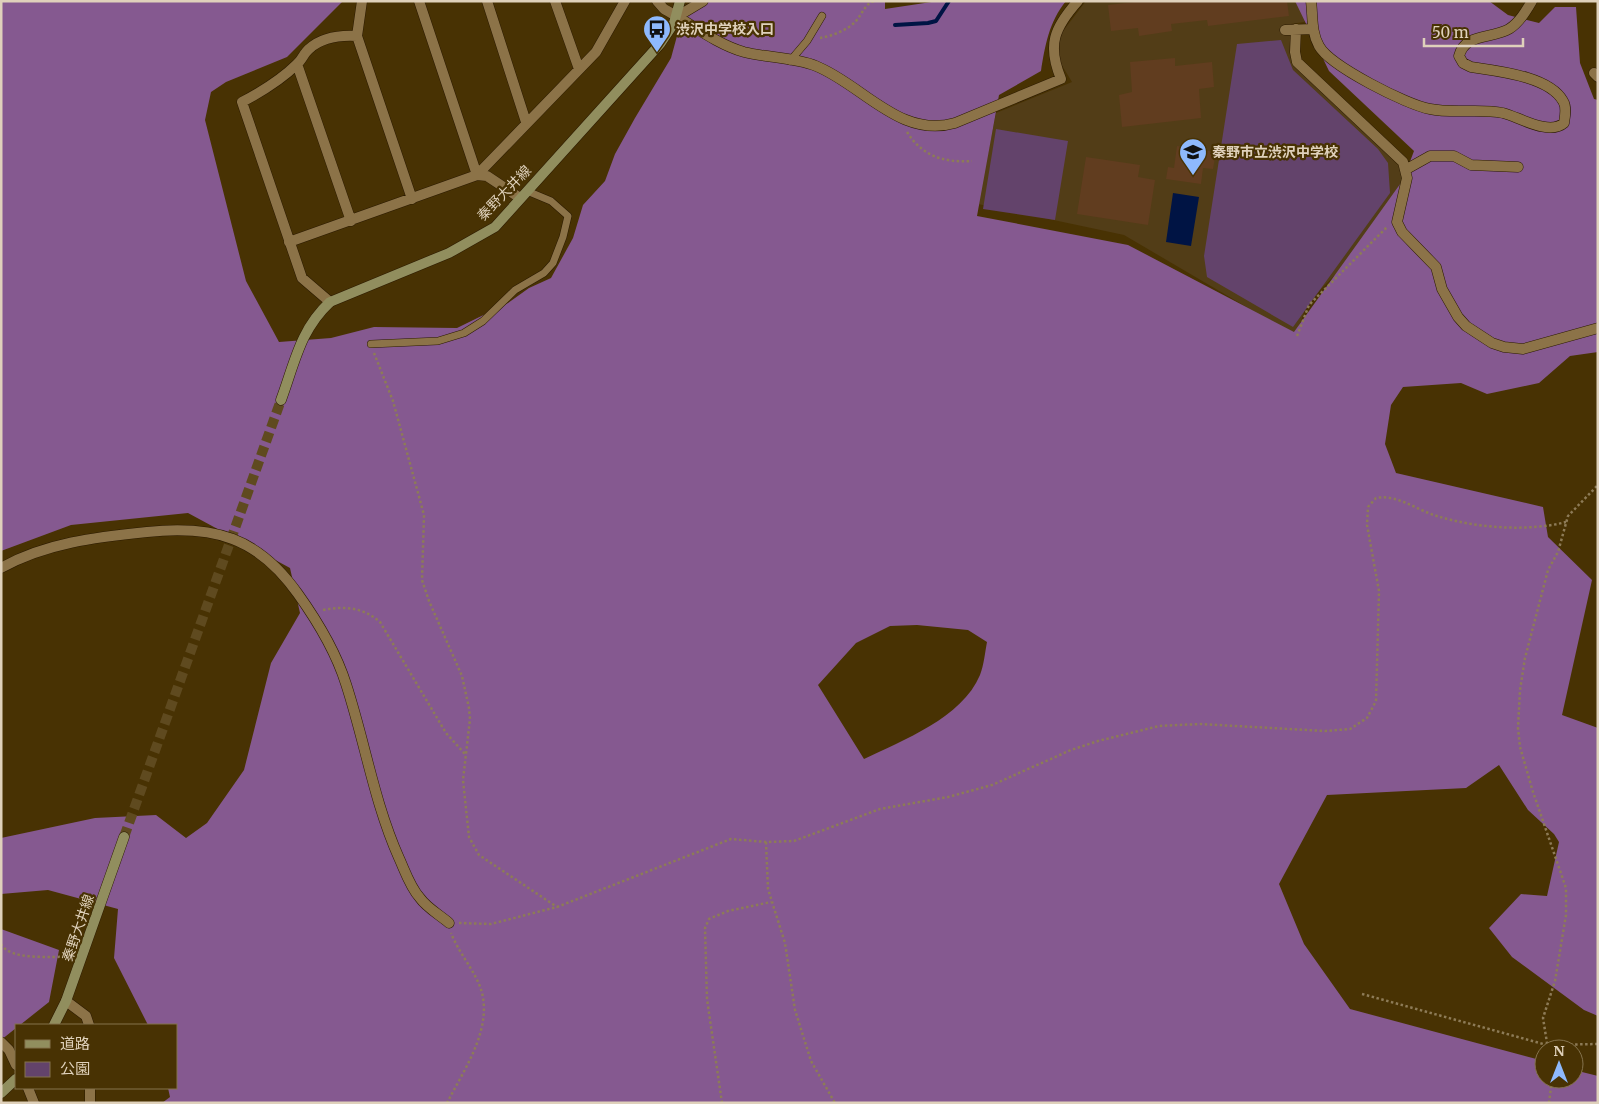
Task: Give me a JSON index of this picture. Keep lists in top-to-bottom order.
{
  "streets": {
    "main road": ["秦野大井線"]
  },
  "places": {
    "bus stop": ["渋沢中学校入口"],
    "school or university": ["秦野市立渋沢中学校"]
  },
  "legend": ["道路", "公園"],
  "scale_bar": "50 m",
  "north": "top"
}
